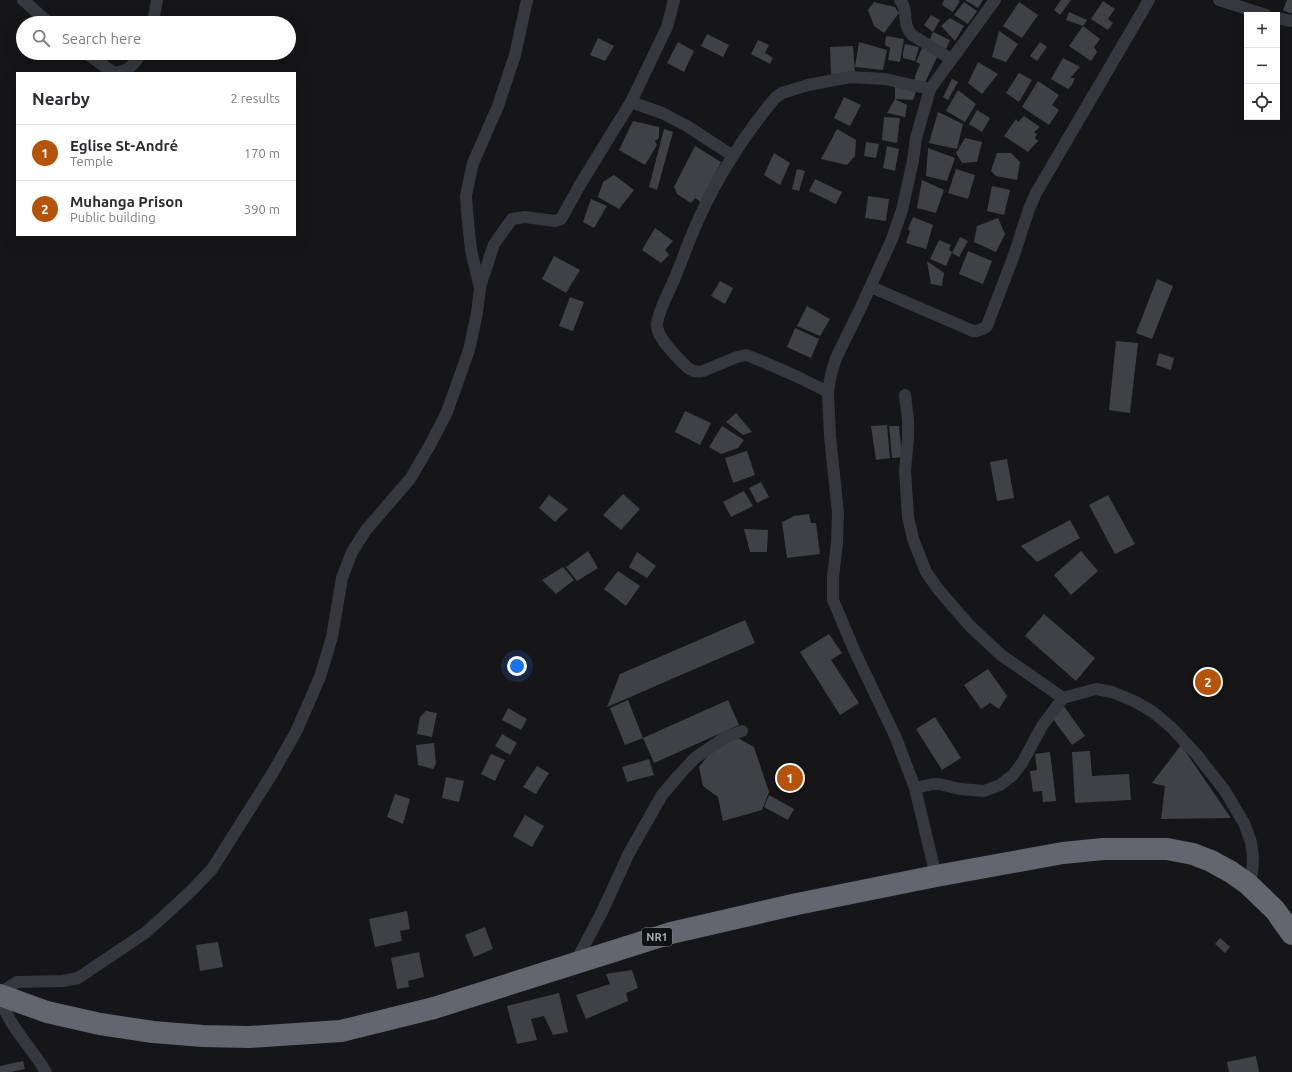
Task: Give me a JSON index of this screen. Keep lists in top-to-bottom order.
{
  "streets": {
    "highway": ["NR1"]
  },
  "page": {
    "map_buttons": ["+", "−"],
    "search": "Search here",
    "heading": ["Nearby", "2 results"],
    "list": [
      {
        "mark": "1",
        "name": "Eglise St-André",
        "note": "Temple",
        "value": "170 m"
      },
      {
        "mark": "2",
        "name": "Muhanga Prison",
        "note": "Public building",
        "value": "390 m"
      }
    ],
    "pins": ["2", "1"]
  }
}
